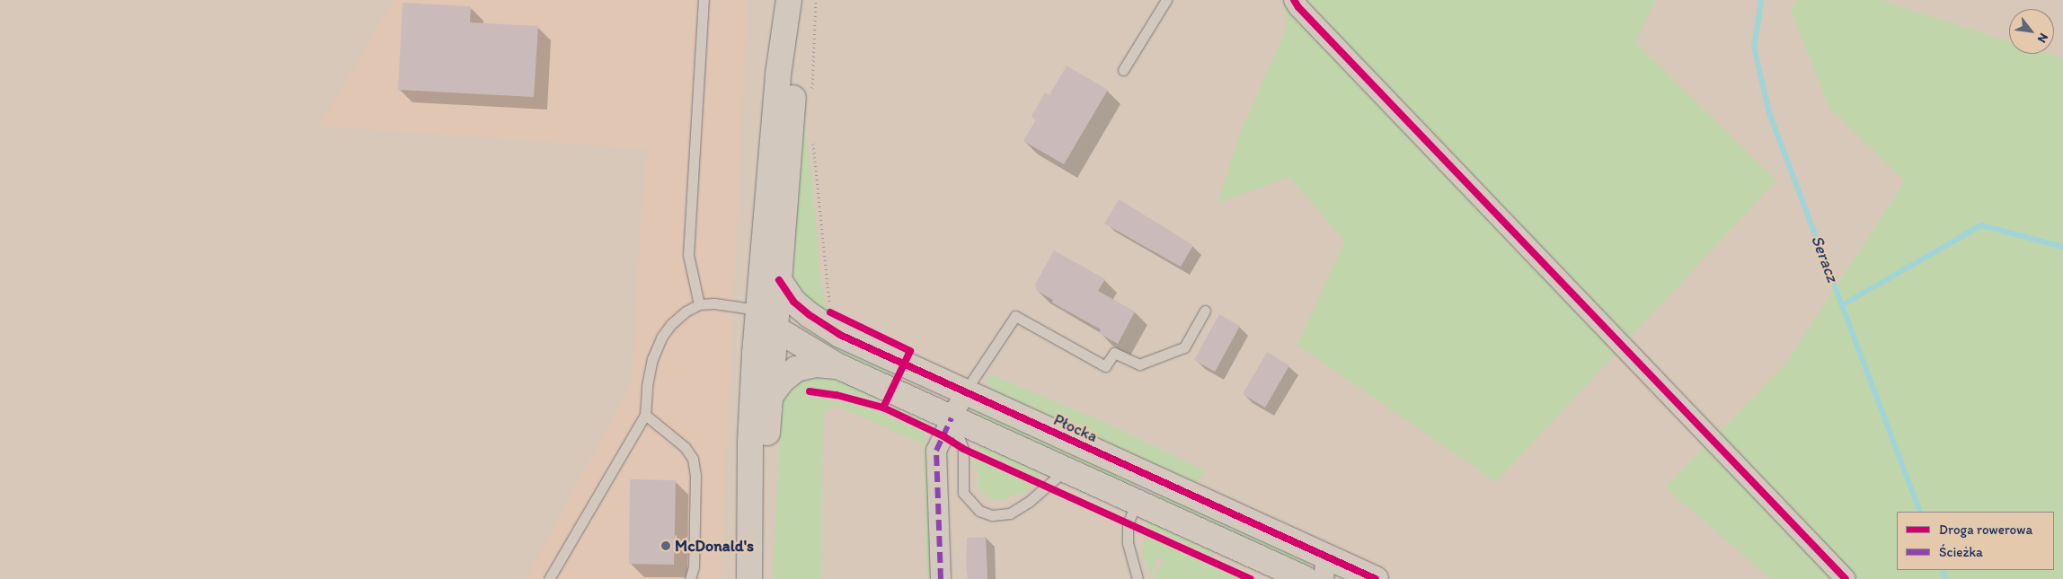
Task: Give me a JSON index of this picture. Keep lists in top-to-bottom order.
{
  "streets": {
    "street": ["Płocka"]
  },
  "water": ["Seracz"],
  "places": ["McDonald's"],
  "legend": ["Droga rowerowa", "Ścieżka"],
  "north": "bottom right"
}
